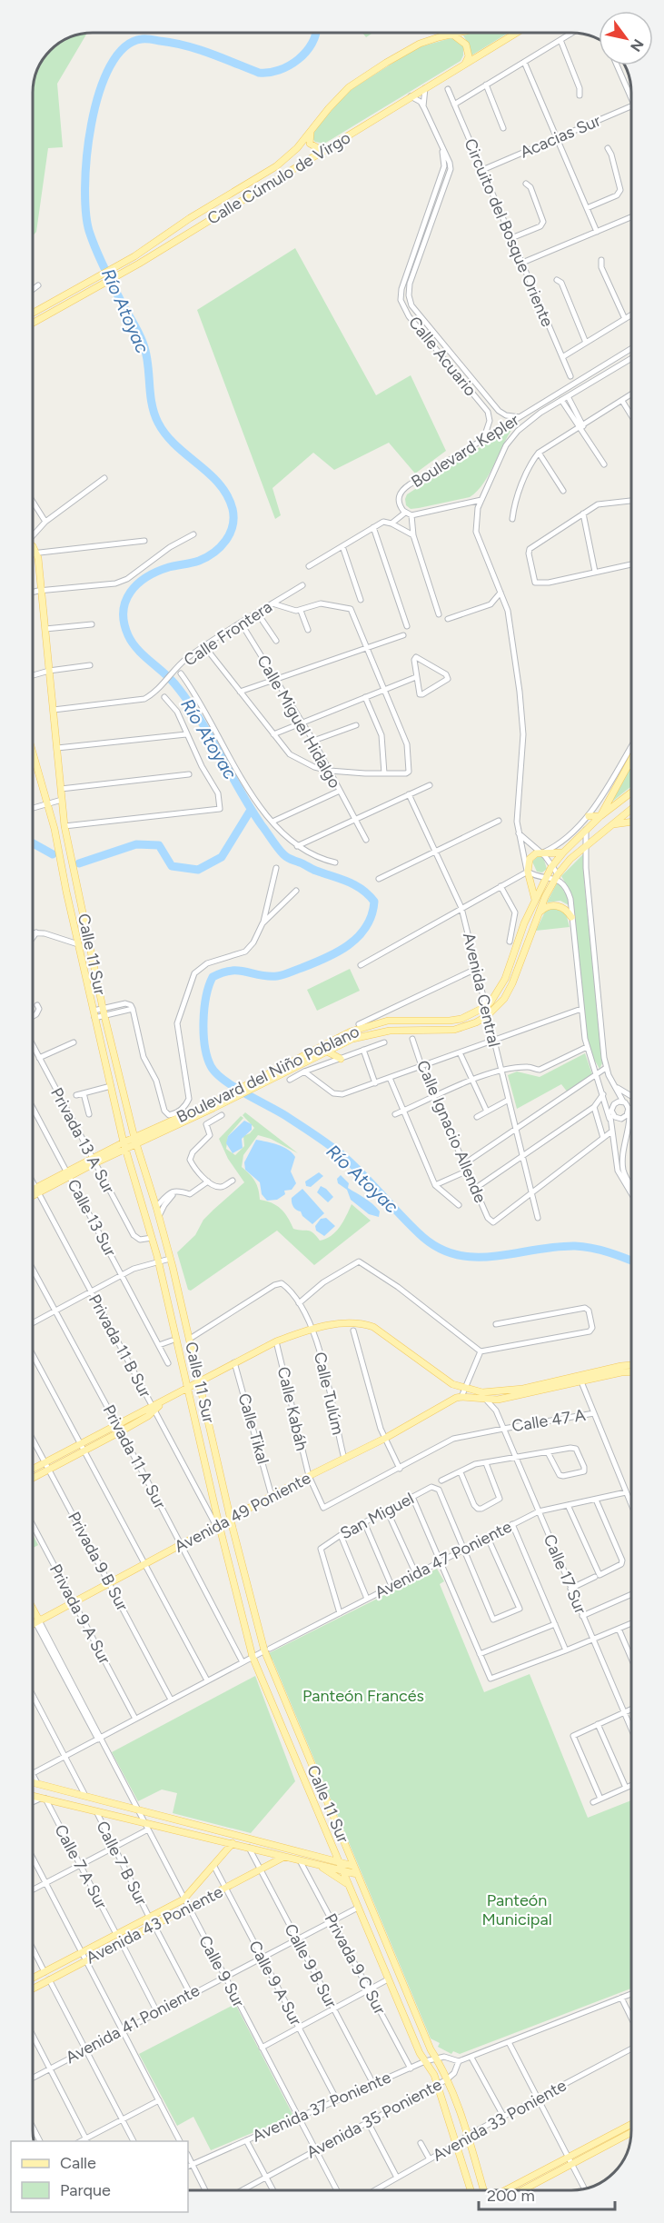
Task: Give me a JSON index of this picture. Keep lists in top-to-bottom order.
{
  "streets": {
    "main road": [
      "Calle Cúmulo de Virgo",
      "Calle 11 Sur",
      "Boulevard del Niño Poblano",
      "Avenida 49 Poniente",
      "Avenida 43 Poniente",
      "Calle 9 Sur"
    ],
    "street": [
      "Acacias Sur",
      "Circuito del Bosque Oriente",
      "Calle Acuario",
      "Boulevard Kepler",
      "Calle Frontera",
      "Calle Miguel Hidalgo",
      "Avenida Central",
      "Calle Ignacio Allende",
      "Privada 13 A Sur",
      "Calle 13 Sur",
      "Privada 11 B Sur",
      "Calle Tulúm",
      "Calle Kabáh",
      "Calle 47 A",
      "Calle Tikal",
      "Privada 11 A Sur",
      "San Miguel",
      "Avenida 47 Poniente",
      "Privada 9 B Sur",
      "Calle 17 Sur",
      "Privada 9 A Sur",
      "Calle 7 B Sur",
      "Calle 7 A Sur",
      "Privada 9 C Sur",
      "Calle 9 B Sur",
      "Calle 9 A Sur",
      "Avenida 41 Poniente",
      "Avenida 37 Poniente",
      "Avenida 35 Poniente",
      "Avenida 33 Poniente"
    ]
  },
  "crossings": [
    ["Acacias Sur", "Circuito del Bosque Oriente"],
    ["Calle Cúmulo de Virgo", "Calle Acuario"],
    ["Calle Acuario", "Boulevard Kepler"],
    ["Calle Frontera", "Calle Miguel Hidalgo"],
    ["Calle Frontera", "Calle 11 Sur"],
    ["Calle 11 Sur", "Boulevard del Niño Poblano"],
    ["Calle 11 Sur", "Privada 13 A Sur"],
    ["Calle 11 Sur", "Privada 11 B Sur"],
    ["Calle 11 Sur", "Calle Tulúm"],
    ["Calle 11 Sur", "Avenida 49 Poniente"],
    ["Calle 11 Sur", "Avenida 47 Poniente"],
    ["Calle 11 Sur", "Avenida 41 Poniente"],
    ["Calle 11 Sur", "Avenida 37 Poniente"],
    ["Calle 11 Sur", "Avenida 35 Poniente"],
    ["Calle 11 Sur", "Avenida 33 Poniente"],
    ["Avenida Central", "Boulevard del Niño Poblano"],
    ["Avenida Central", "Calle Ignacio Allende"],
    ["Boulevard del Niño Poblano", "Privada 13 A Sur"],
    ["Boulevard del Niño Poblano", "Calle 13 Sur"],
    ["Boulevard del Niño Poblano", "Privada 11 B Sur"],
    ["Privada 11 B Sur", "Avenida 49 Poniente"],
    ["Calle Tulúm", "Avenida 49 Poniente"],
    ["Calle Kabáh", "Calle 47 A"],
    ["Calle Kabáh", "Avenida 49 Poniente"],
    ["Calle 47 A", "Calle 17 Sur"],
    ["Calle Tikal", "Avenida 49 Poniente"],
    ["Privada 11 A Sur", "Avenida 49 Poniente"],
    ["Privada 11 A Sur", "Avenida 47 Poniente"],
    ["Avenida 49 Poniente", "Privada 9 B Sur"],
    ["Avenida 49 Poniente", "Privada 9 A Sur"],
    ["Avenida 49 Poniente", "Calle 9 Sur"],
    ["San Miguel", "Avenida 47 Poniente"],
    ["Avenida 47 Poniente", "Privada 9 B Sur"],
    ["Avenida 47 Poniente", "Calle 17 Sur"],
    ["Avenida 47 Poniente", "Privada 9 A Sur"],
    ["Avenida 47 Poniente", "Calle 9 Sur"],
    ["Calle 7 B Sur", "Avenida 43 Poniente"],
    ["Calle 7 B Sur", "Avenida 41 Poniente"],
    ["Calle 7 A Sur", "Avenida 43 Poniente"],
    ["Avenida 43 Poniente", "Calle 9 B Sur"],
    ["Avenida 43 Poniente", "Calle 9 Sur"],
    ["Avenida 43 Poniente", "Calle 9 A Sur"],
    ["Privada 9 C Sur", "Avenida 41 Poniente"],
    ["Privada 9 C Sur", "Avenida 37 Poniente"],
    ["Calle 9 B Sur", "Avenida 41 Poniente"],
    ["Calle 9 B Sur", "Avenida 37 Poniente"],
    ["Calle 9 Sur", "Avenida 41 Poniente"],
    ["Calle 9 Sur", "Avenida 37 Poniente"],
    ["Calle 9 Sur", "Avenida 35 Poniente"],
    ["Calle 9 A Sur", "Avenida 41 Poniente"],
    ["Calle 9 A Sur", "Avenida 37 Poniente"],
    ["Avenida 37 Poniente", "Avenida 35 Poniente"]
  ],
  "water": ["Río Atoyac"],
  "parks": ["Panteón Francés", "Panteón Municipal"],
  "legend": ["Calle", "Parque"],
  "scale_bar": "200 m",
  "north": "bottom right"
}
